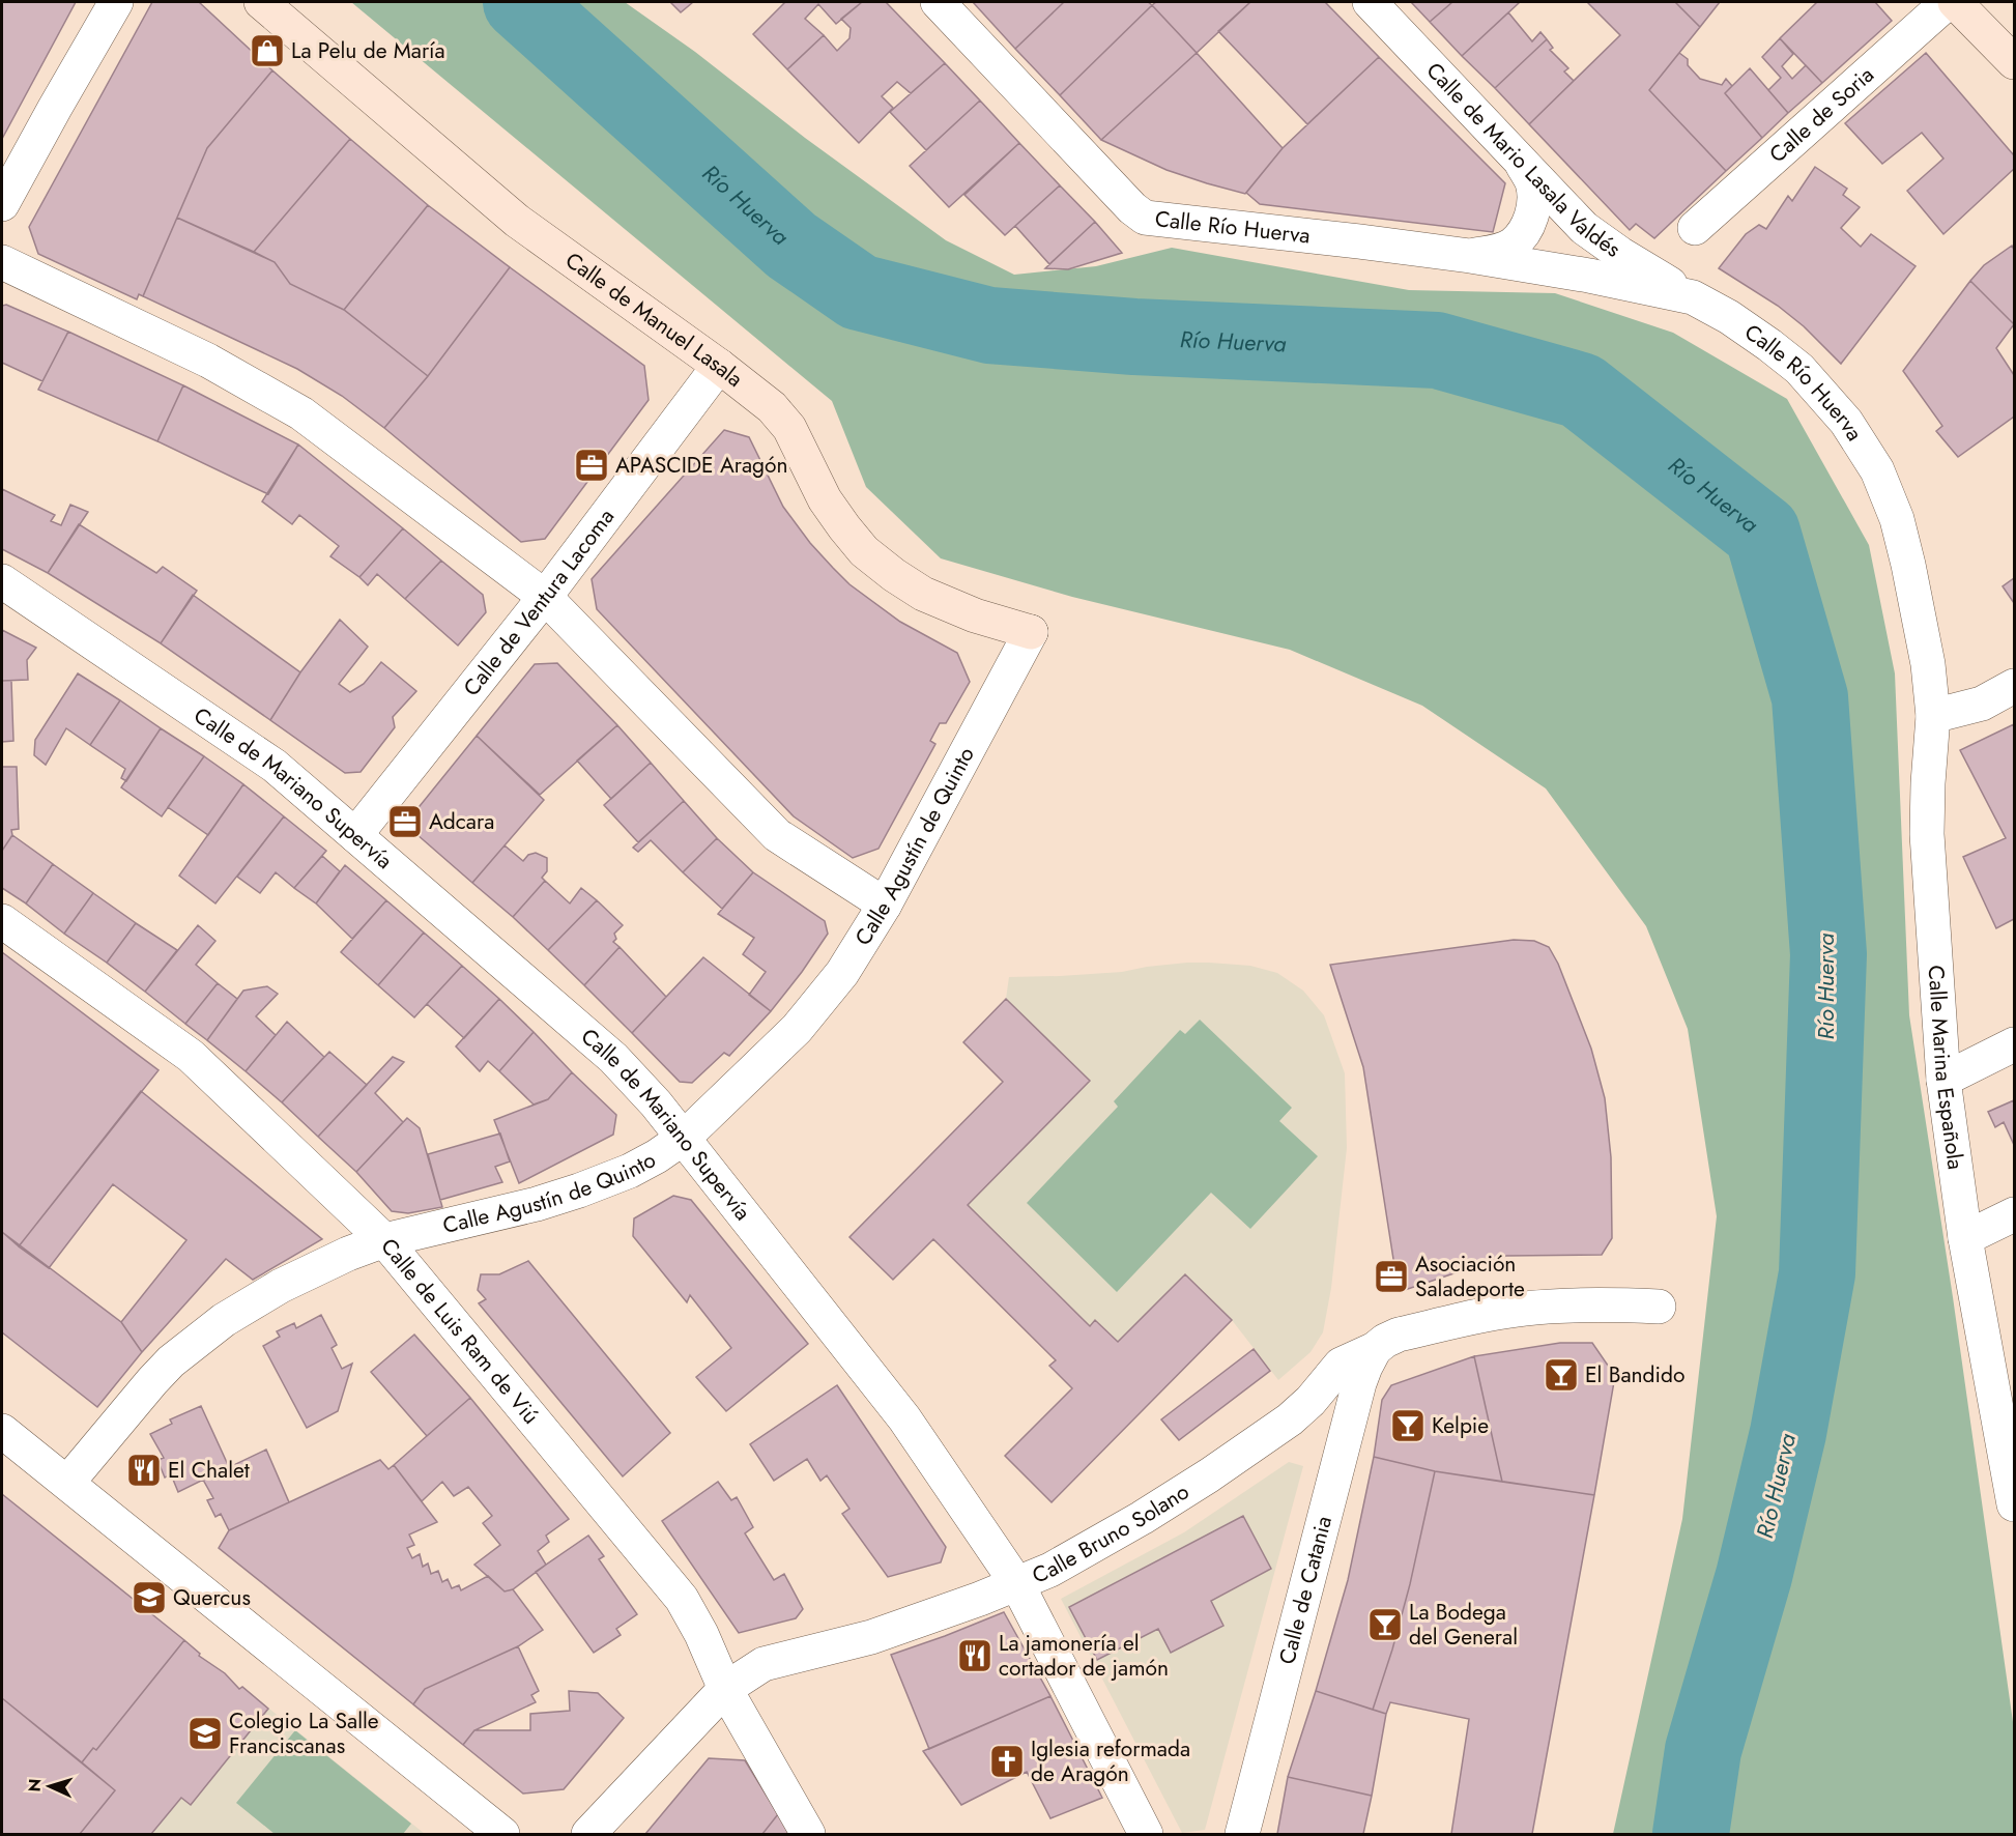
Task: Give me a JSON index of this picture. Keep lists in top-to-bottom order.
{
  "streets": {
    "street": [
      "Calle de Soria",
      "Calle de Mario Lasala Valdés",
      "Calle Río Huerva",
      "Calle de Manuel Lasala",
      "Calle de Ventura Lacoma",
      "Calle de Mariano Supervía",
      "Calle Agustín de Quinto",
      "Calle Marina Española",
      "Calle de Luis Ram de Viú",
      "Calle Bruno Solano",
      "Calle de Catania"
    ]
  },
  "crossings": [
    ["Calle de Mario Lasala Valdés", "Calle Río Huerva"],
    ["Calle Río Huerva", "Calle Marina Española"],
    ["Calle de Manuel Lasala", "Calle de Ventura Lacoma"],
    ["Calle de Manuel Lasala", "Calle Agustín de Quinto"],
    ["Calle de Ventura Lacoma", "Calle de Mariano Supervía"],
    ["Calle de Mariano Supervía", "Calle Agustín de Quinto"],
    ["Calle de Mariano Supervía", "Calle Bruno Solano"],
    ["Calle Agustín de Quinto", "Calle de Luis Ram de Viú"],
    ["Calle de Luis Ram de Viú", "Calle Bruno Solano"],
    ["Calle Bruno Solano", "Calle de Catania"]
  ],
  "water": ["Río Huerva"],
  "places": {
    "shop": ["La Pelu de María"],
    "office": ["APASCIDE Aragón", "Adcara", "Asociación Saladeporte"],
    "bar": ["El Bandido", "Kelpie", "La Bodega del General"],
    "restaurant": ["El Chalet", "La jamonería el cortador de jamón"],
    "school or university": ["Quercus", "Colegio La Salle Franciscanas"],
    "church": ["Iglesia reformada de Aragón"]
  },
  "north": "left"
}
